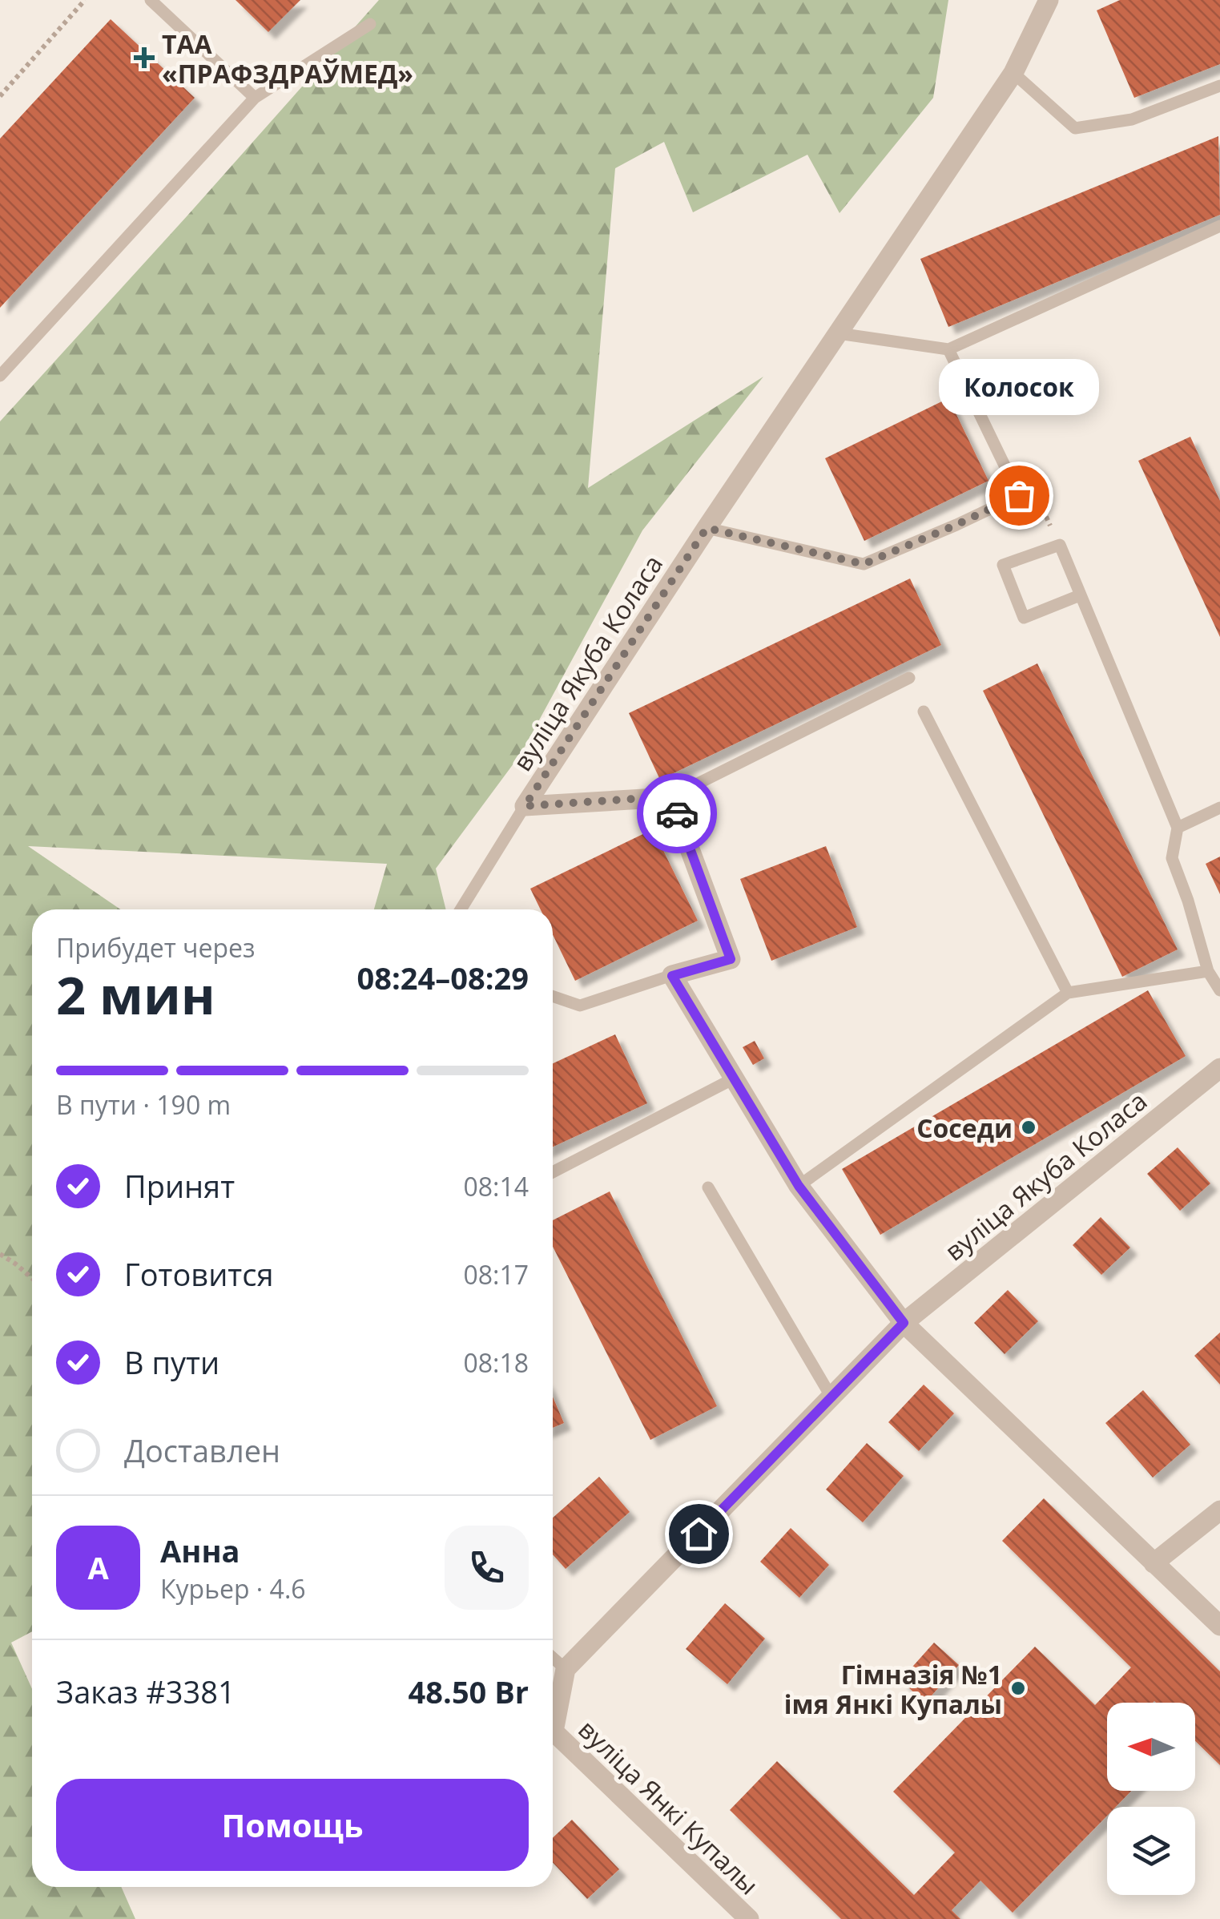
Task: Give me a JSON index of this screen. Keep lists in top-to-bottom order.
{
  "streets": {
    "street": ["вуліца Якуба Коласа", "вуліца Янкі Купалы"]
  },
  "places": {
    "health": ["ТАА «ПРАФЗДРАЎМЕД»"],
    "other": ["Колосок", "Соседи", "Гімназія №1 імя Янкі Купалы"]
  },
  "north": "left",
  "page": {
    "bubble": "Колосок",
    "heading": ["2 мин", "Прибудет через", "08:24–08:29"],
    "panel": [
      "Анна",
      "Курьер · 4.6",
      "Заказ #3381",
      "48.50 Br"
    ],
    "bar": "В пути · 190 m",
    "list": [
      ["Принят", "08:14"],
      ["Готовится", "08:17"],
      ["В пути", "08:18"],
      "Доставлен"
    ],
    "round": "А",
    "buttons": "Помощь"
  }
}
